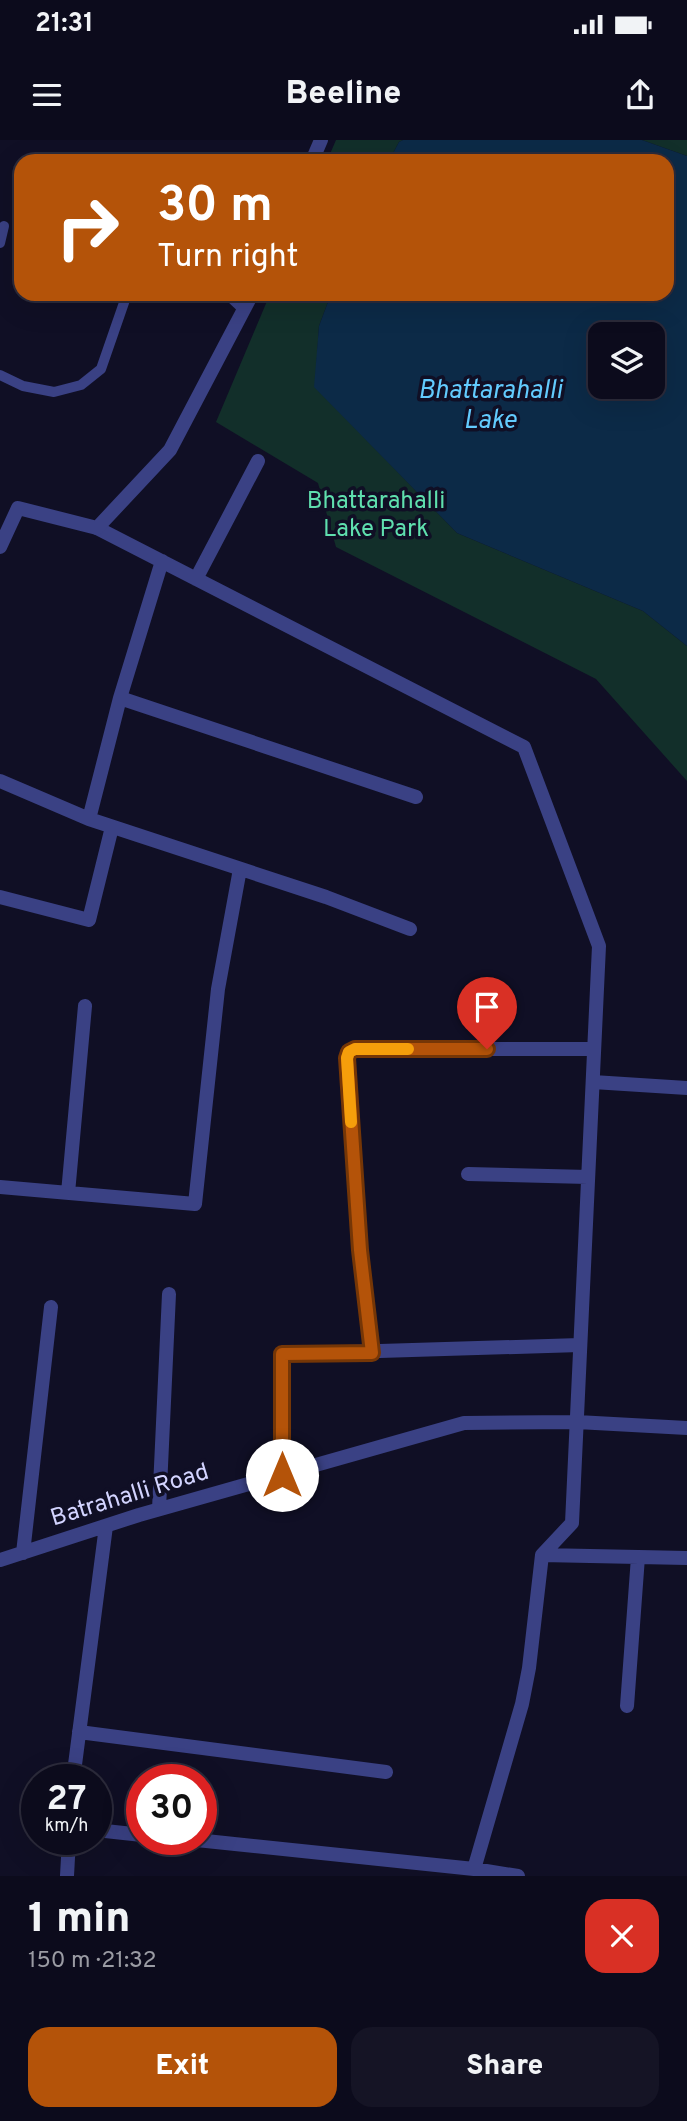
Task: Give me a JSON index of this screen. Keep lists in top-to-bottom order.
{
  "streets": {
    "street": ["Batrahalli Road"]
  },
  "water": ["Bhattarahalli Lake"],
  "parks": ["Bhattarahalli Lake Park"],
  "page": {
    "status": "21:31",
    "header": "Beeline",
    "turn": ["30 m", "Turn right"],
    "speed": "27 km/h",
    "limit": "30",
    "heading": ["1 min", "150 m · 21:32"],
    "buttons": ["Exit", "Share"]
  }
}
